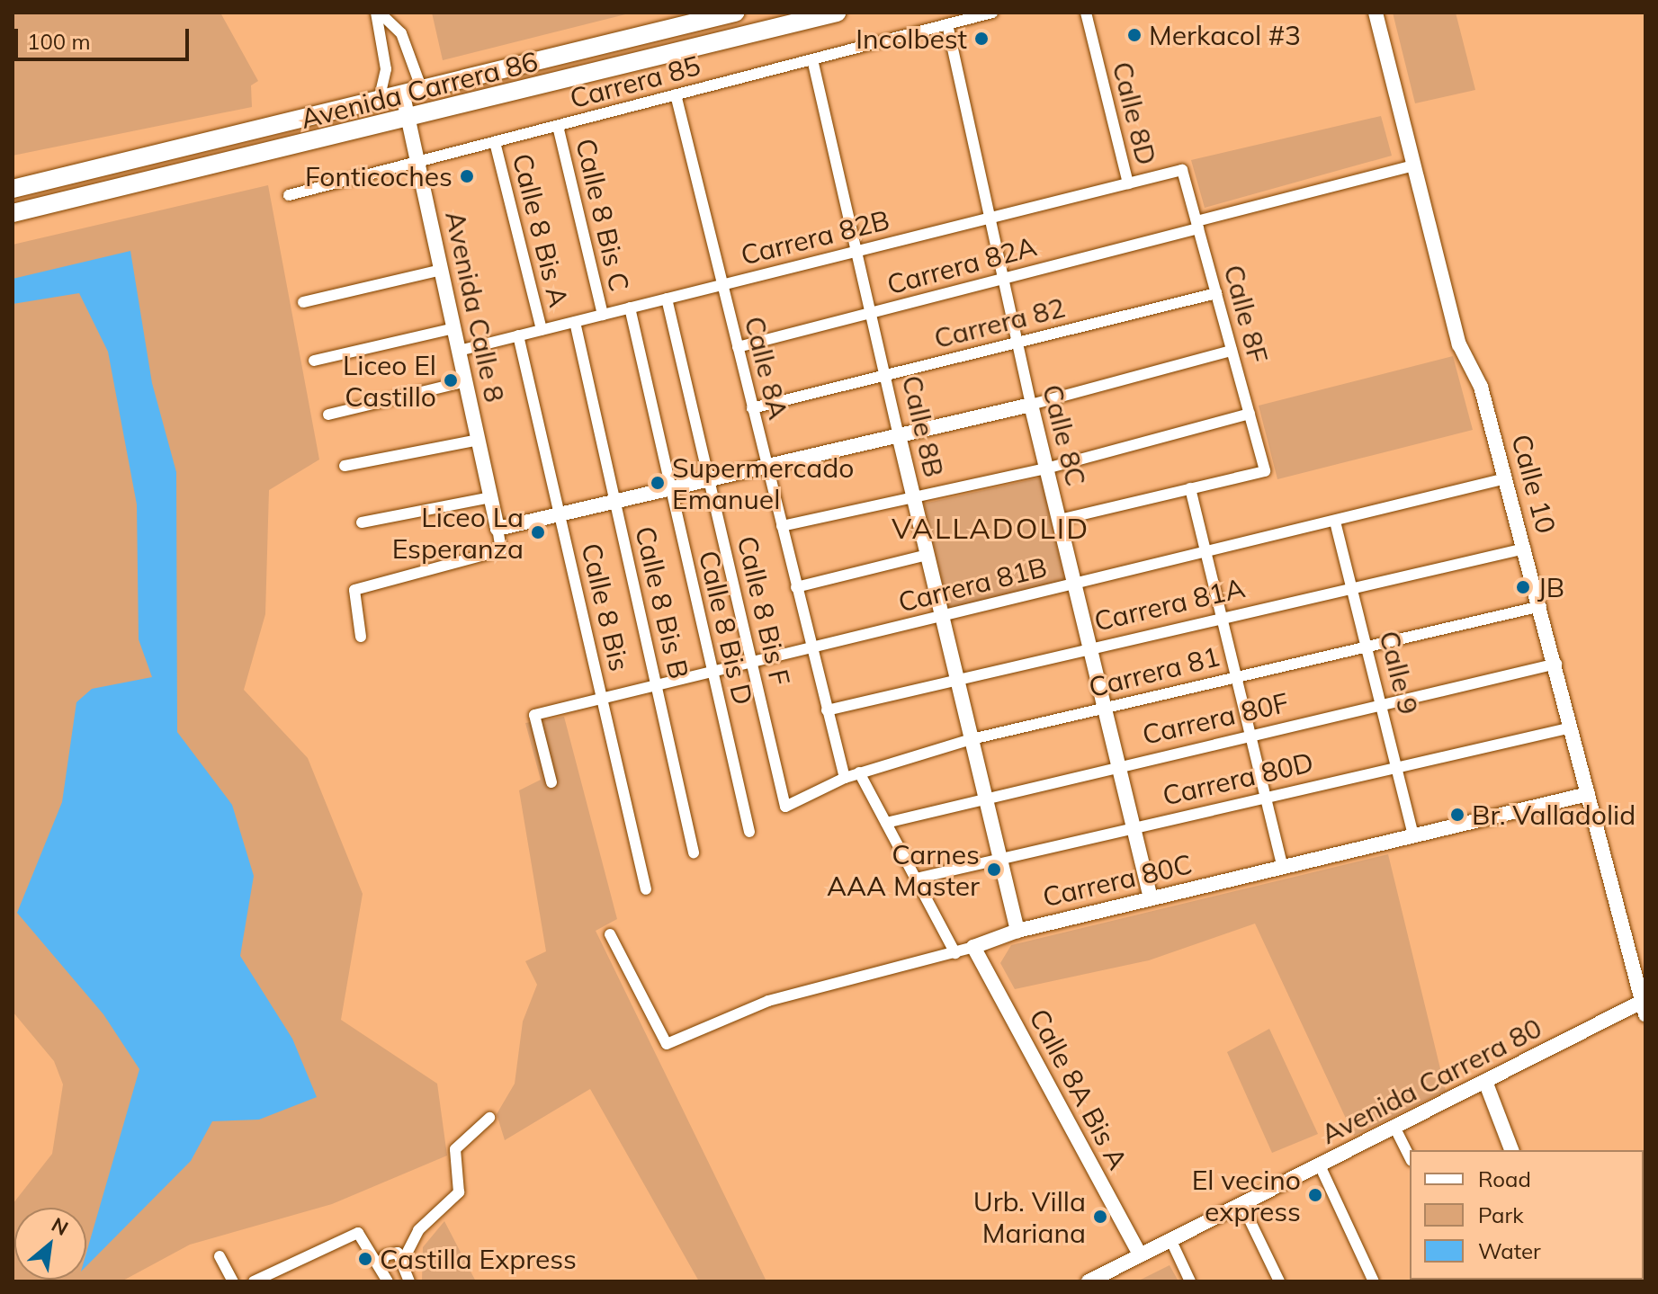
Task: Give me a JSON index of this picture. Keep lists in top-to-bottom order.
{
  "streets": {
    "main road": ["Avenida Carrera 86"],
    "street": [
      "Carrera 85",
      "Calle 8D",
      "Calle 8 Bis C",
      "Calle 8 Bis A",
      "Carrera 82B",
      "Carrera 82A",
      "Avenida Calle 8",
      "Calle 8F",
      "Carrera 82",
      "Calle 8A",
      "Calle 8B",
      "Calle 8C",
      "Calle 10",
      "Carrera 81B",
      "Calle 8 Bis B",
      "Carrera 81A",
      "Calle 8 Bis",
      "Calle 8 Bis F",
      "Calle 8 Bis D",
      "Carrera 81",
      "Calle 9",
      "Carrera 80F",
      "Carrera 80D",
      "Carrera 80C",
      "Avenida Carrera 80",
      "Calle 8A Bis A"
    ]
  },
  "crossings": [
    ["Carrera 85", "Calle 8 Bis C"],
    ["Carrera 85", "Calle 8 Bis A"],
    ["Carrera 85", "Avenida Calle 8"],
    ["Carrera 85", "Calle 8A"],
    ["Carrera 85", "Calle 8B"],
    ["Carrera 85", "Calle 8C"],
    ["Avenida Carrera 86", "Avenida Calle 8"],
    ["Calle 8D", "Carrera 82B"],
    ["Calle 8 Bis C", "Carrera 82B"],
    ["Calle 8 Bis A", "Carrera 82B"],
    ["Carrera 82B", "Avenida Calle 8"],
    ["Carrera 82B", "Calle 8F"],
    ["Carrera 82B", "Calle 8A"],
    ["Carrera 82B", "Calle 8B"],
    ["Carrera 82B", "Calle 8C"],
    ["Carrera 82B", "Calle 8 Bis B"],
    ["Carrera 82B", "Calle 8 Bis"],
    ["Carrera 82B", "Calle 8 Bis F"],
    ["Carrera 82B", "Calle 8 Bis D"],
    ["Carrera 82A", "Calle 8F"],
    ["Carrera 82A", "Calle 8A"],
    ["Carrera 82A", "Calle 8B"],
    ["Carrera 82A", "Calle 8C"],
    ["Carrera 82A", "Calle 10"],
    ["Calle 8F", "Carrera 82"],
    ["Carrera 82", "Calle 8A"],
    ["Carrera 82", "Calle 8B"],
    ["Carrera 82", "Calle 8C"],
    ["Calle 8A", "Carrera 81B"],
    ["Calle 8A", "Carrera 81A"],
    ["Calle 8A", "Carrera 81"],
    ["Calle 8B", "Carrera 81B"],
    ["Calle 8B", "Carrera 81A"],
    ["Calle 8B", "Carrera 81"],
    ["Calle 8B", "Carrera 80F"],
    ["Calle 8B", "Carrera 80D"],
    ["Calle 8B", "Carrera 80C"],
    ["Calle 8C", "Carrera 81B"],
    ["Calle 8C", "Carrera 81A"],
    ["Calle 8C", "Carrera 81"],
    ["Calle 8C", "Carrera 80F"],
    ["Calle 8C", "Carrera 80D"],
    ["Calle 8C", "Carrera 80C"],
    ["Calle 10", "Carrera 81B"],
    ["Calle 10", "Carrera 81A"],
    ["Calle 10", "Carrera 81"],
    ["Calle 10", "Carrera 80F"],
    ["Calle 10", "Carrera 80D"],
    ["Calle 10", "Carrera 80C"],
    ["Calle 10", "Avenida Carrera 80"],
    ["Carrera 81B", "Calle 8 Bis B"],
    ["Carrera 81B", "Calle 8 Bis"],
    ["Carrera 81B", "Calle 8 Bis F"],
    ["Carrera 81B", "Calle 8 Bis D"],
    ["Carrera 81B", "Calle 9"],
    ["Carrera 81A", "Calle 9"],
    ["Calle 8 Bis F", "Carrera 81"],
    ["Carrera 81", "Calle 9"],
    ["Calle 9", "Carrera 80F"],
    ["Calle 9", "Carrera 80D"],
    ["Calle 9", "Carrera 80C"],
    ["Carrera 80C", "Calle 8A Bis A"],
    ["Avenida Carrera 80", "Calle 8A Bis A"]
  ],
  "districts": ["VALLADOLID"],
  "places": [
    "Merkacol #3",
    "Incolbest",
    "Fonticoches",
    "Liceo El Castillo",
    "Supermercado Emanuel",
    "Liceo La Esperanza",
    "JB",
    "Br. Valladolid",
    "Carnes AAA Master",
    "El vecino express",
    "Urb. Villa Mariana",
    "Castilla Express"
  ],
  "legend": ["Road", "Park", "Water"],
  "scale_bar": "100 m",
  "north": "top right"
}
